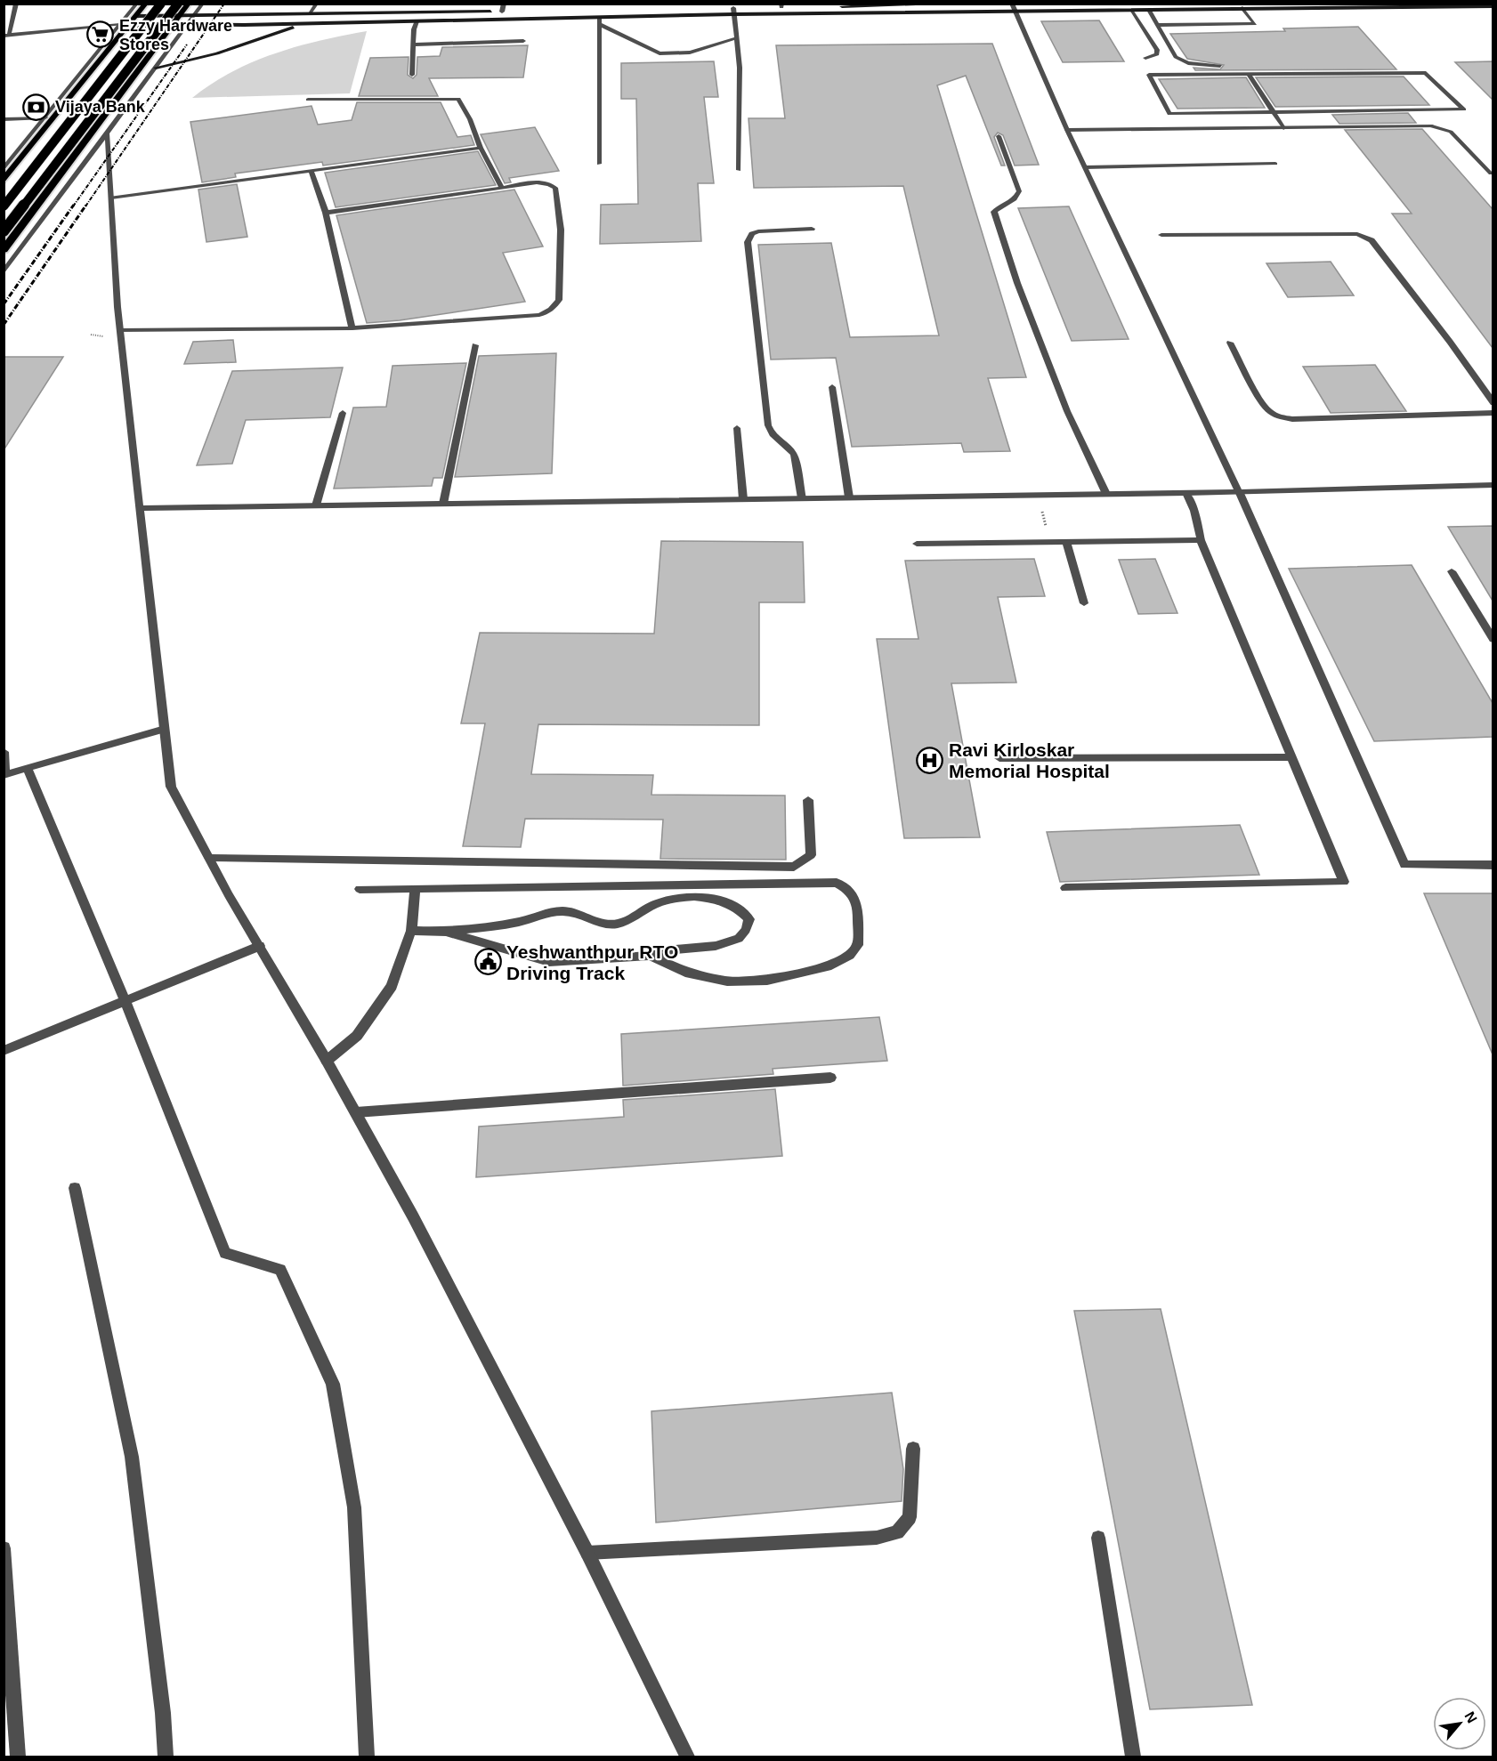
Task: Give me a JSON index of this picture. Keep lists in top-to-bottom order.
{
  "places": {
    "supermarket": ["Ezzy Hardware Stores"],
    "bank": ["Vijaya Bank"],
    "hospital": ["Ravi Kirloskar Memorial Hospital"],
    "public building": ["Yeshwanthpur RTO Driving Track"]
  },
  "north": "top right"
}
